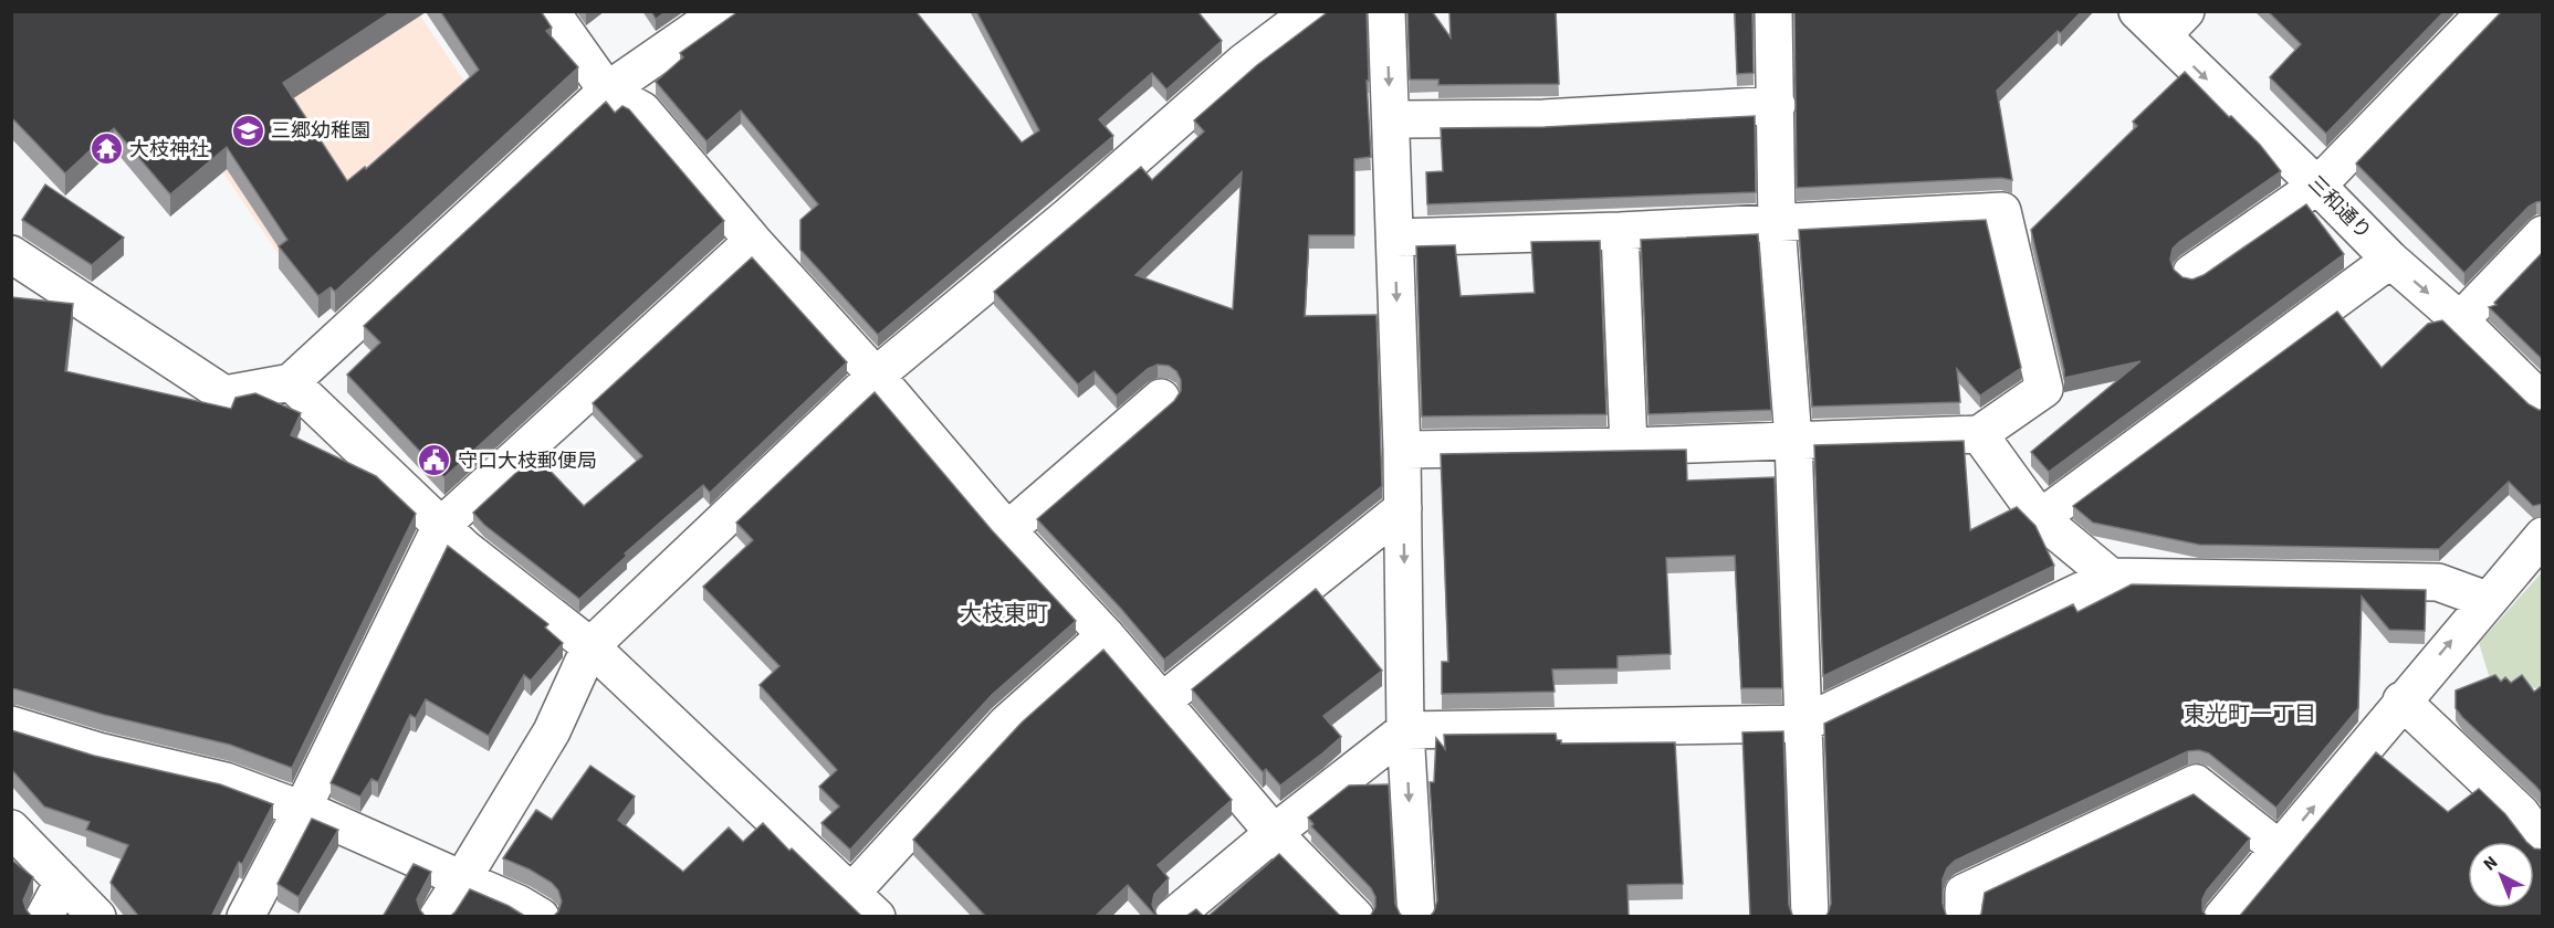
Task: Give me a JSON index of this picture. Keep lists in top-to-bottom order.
{
  "streets": {
    "street": ["三和通り"]
  },
  "one_way": ["三和通り"],
  "districts": ["大枝東町", "東光町一丁目"],
  "places": {
    "school or university": ["三郷幼稚園"],
    "temple": ["大枝神社"],
    "public building": ["守口大枝郵便局"]
  },
  "north": "top left"
}
